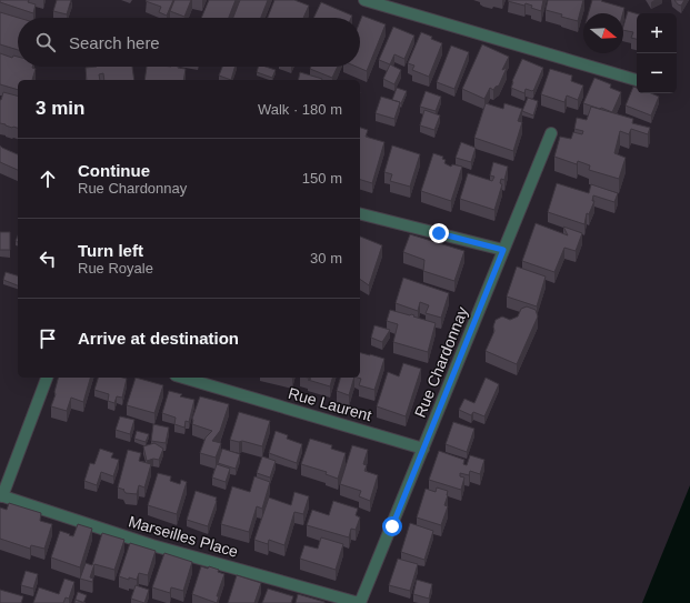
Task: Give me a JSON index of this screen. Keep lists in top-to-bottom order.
{
  "streets": {
    "street": ["Rue Chardonnay", "Rue Laurent", "Marseilles Place"]
  },
  "crossings": [
    ["Rue Chardonnay", "Rue Laurent"],
    ["Rue Chardonnay", "Marseilles Place"]
  ],
  "north": "right",
  "page": {
    "map_buttons": ["+", "−"],
    "search": "Search here",
    "heading": ["3 min", "Walk · 180 m"],
    "list": [
      ["Continue", "Rue Chardonnay", "150 m"],
      ["Turn left", "Rue Royale", "30 m"],
      "Arrive at destination"
    ]
  }
}
